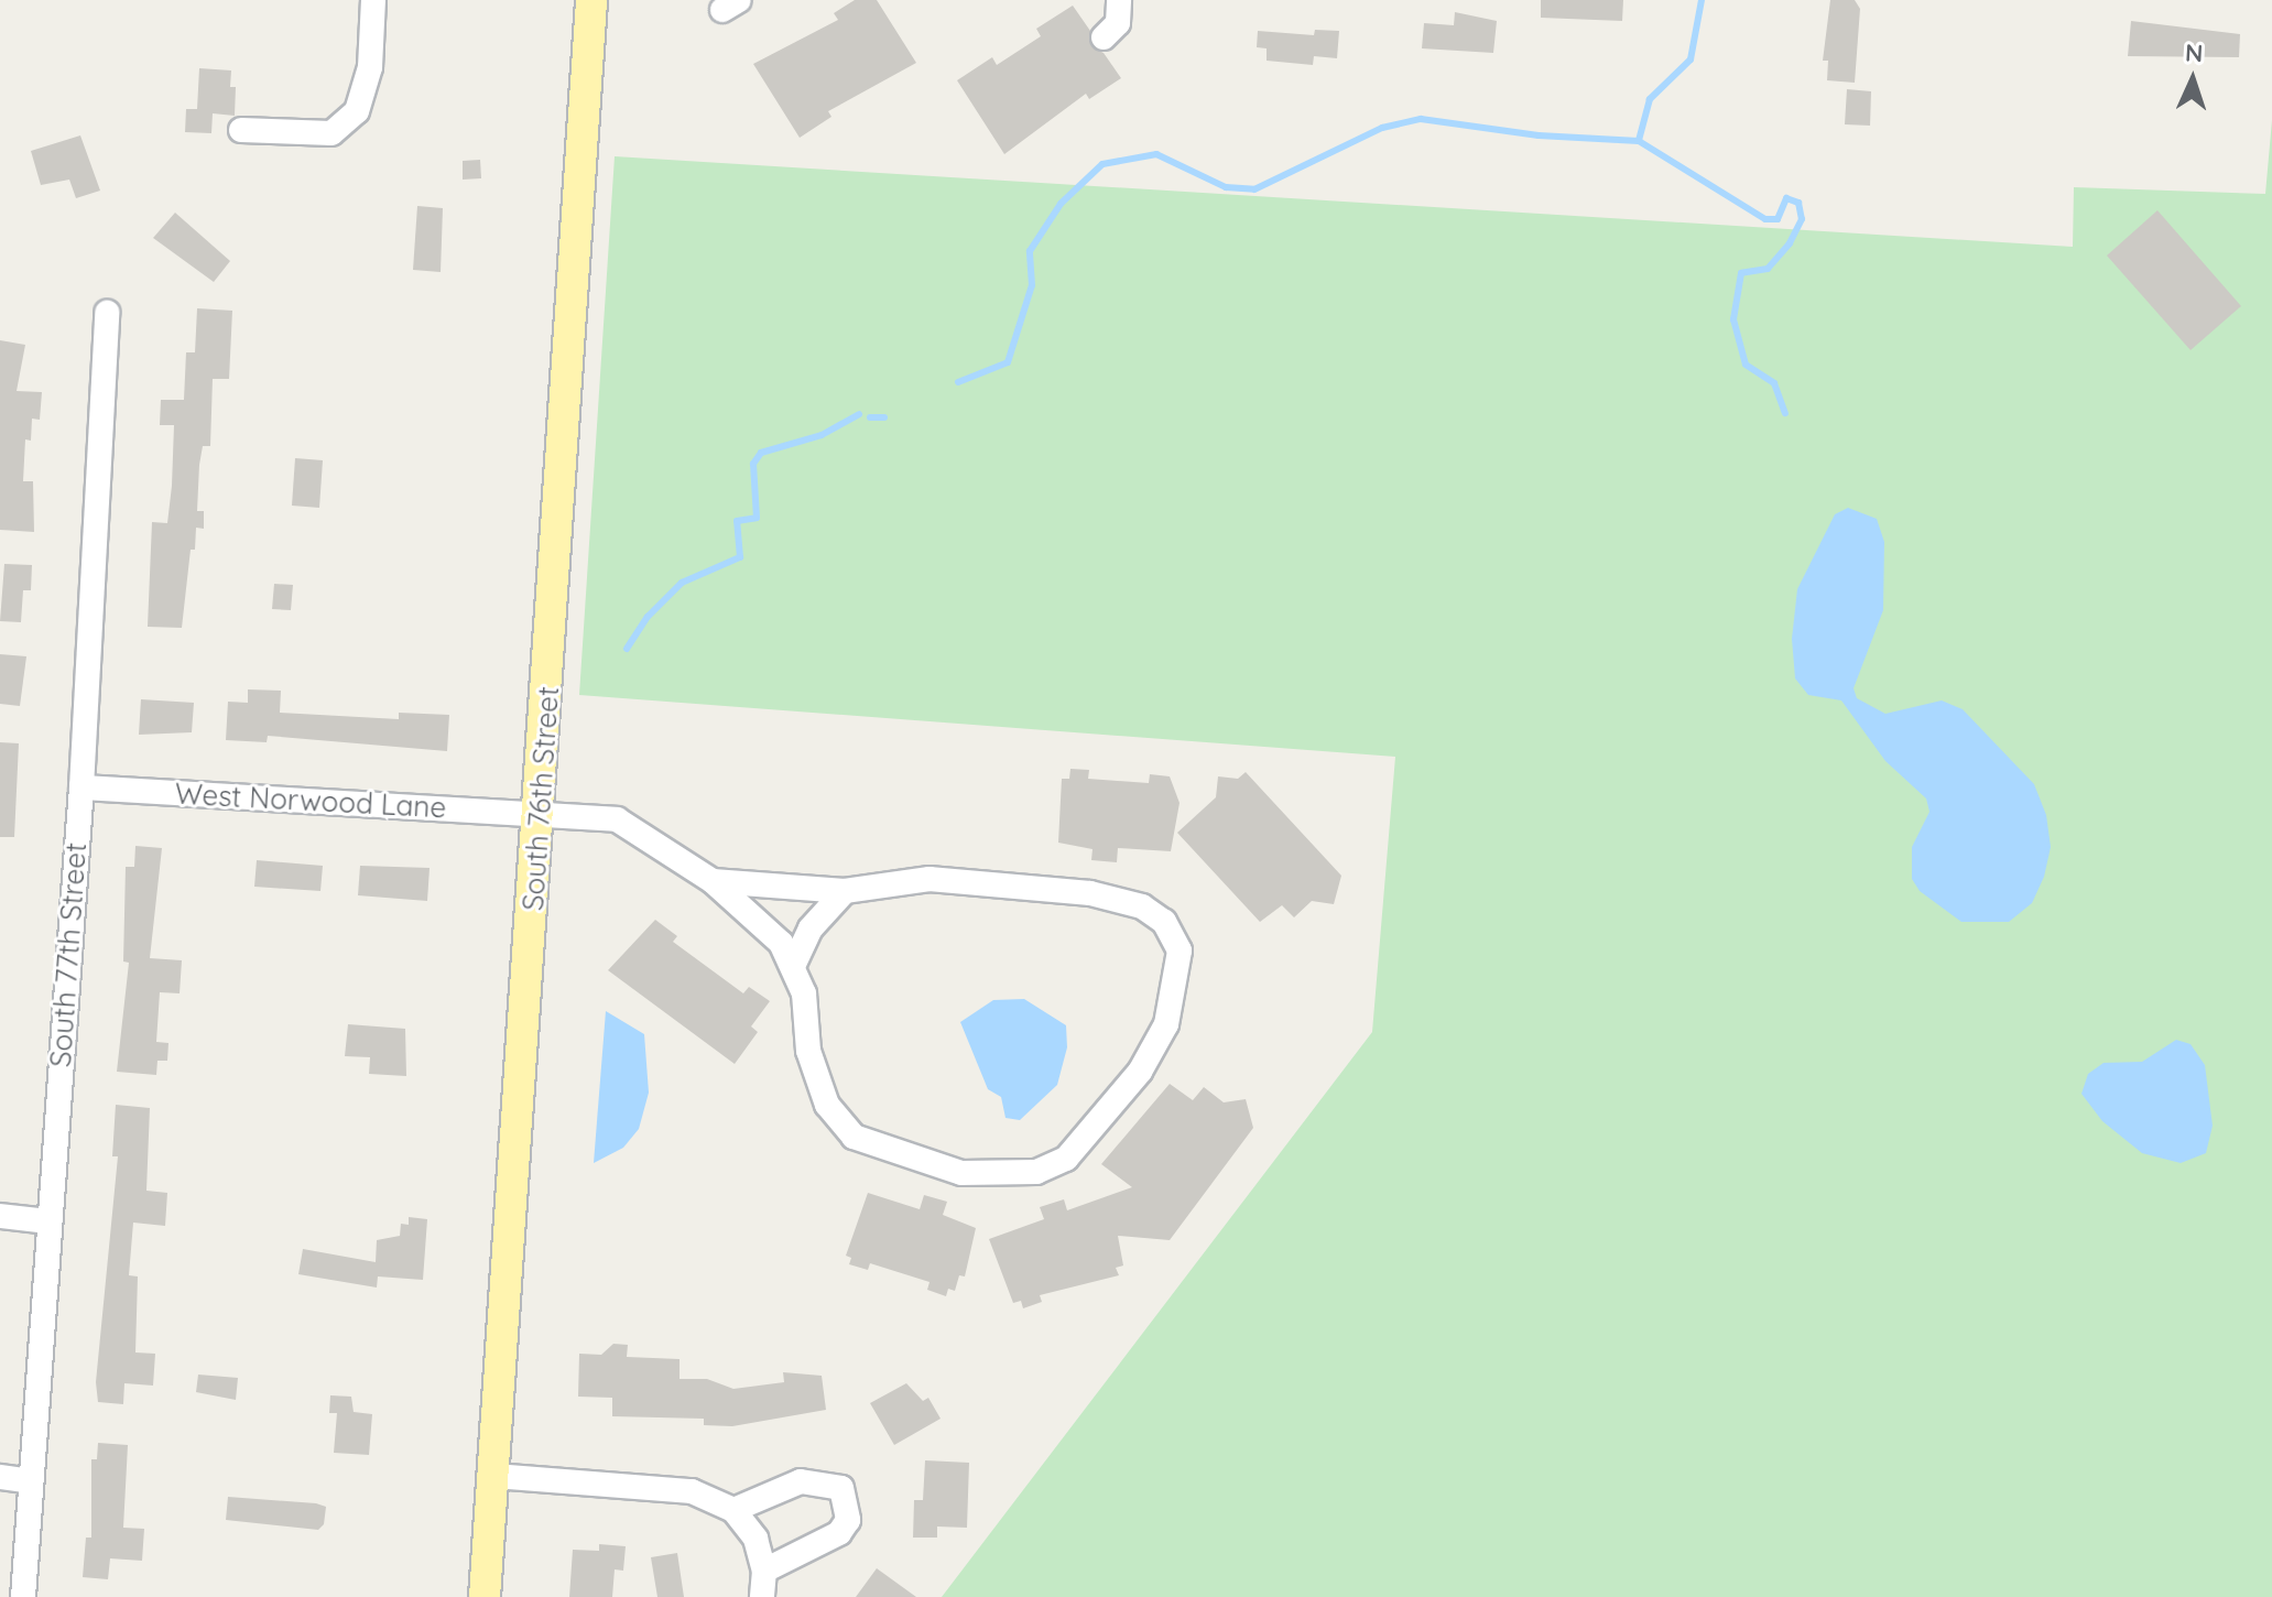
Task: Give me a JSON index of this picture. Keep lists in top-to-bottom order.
{
  "streets": {
    "main road": ["South 76th Street"],
    "street": ["West Norwood Lane", "South 77th Street"]
  },
  "crossings": [
    ["South 76th Street", "West Norwood Lane"],
    ["West Norwood Lane", "South 77th Street"]
  ],
  "north": "top"
}
